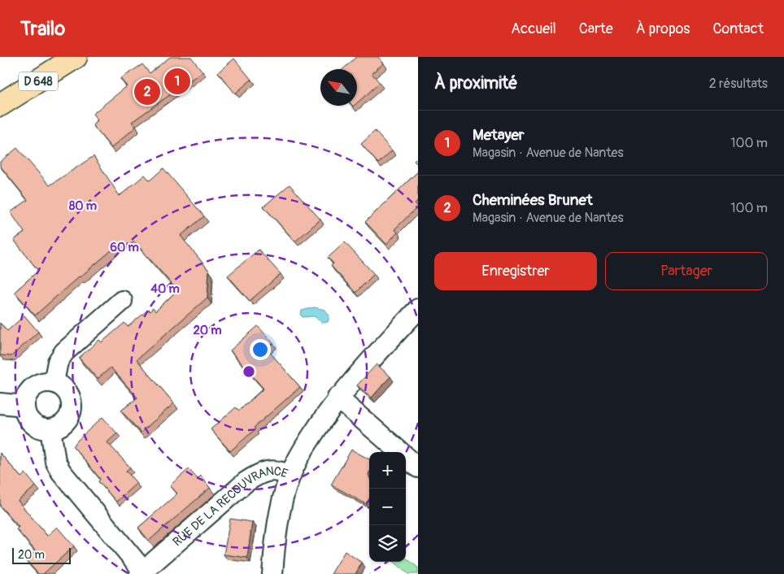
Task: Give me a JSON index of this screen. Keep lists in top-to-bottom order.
{
  "streets": {
    "main road": ["D 648"],
    "street": ["RUE DE LA RECOUVRANCE"]
  },
  "scale_bar": "20 m",
  "north": "top left",
  "page": {
    "header": "Trailo",
    "nav": [
      "Accueil",
      "Carte",
      "À propos",
      "Contact"
    ],
    "heading": ["À proximité", "2 résultats"],
    "pins": ["1", "2"],
    "list": [
      {
        "mark": "1",
        "name": "Metayer",
        "note": "Magasin · Avenue de Nantes",
        "value": "100 m"
      },
      {
        "mark": "2",
        "name": "Cheminées Brunet",
        "note": "Magasin · Avenue de Nantes",
        "value": "100 m"
      }
    ],
    "buttons": ["Enregistrer", "Partager"],
    "map_buttons": ["+", "−"],
    "scale": "20 m"
  },
  "rings": [
    "80 m",
    "60 m",
    "40 m",
    "20 m"
  ]
}
